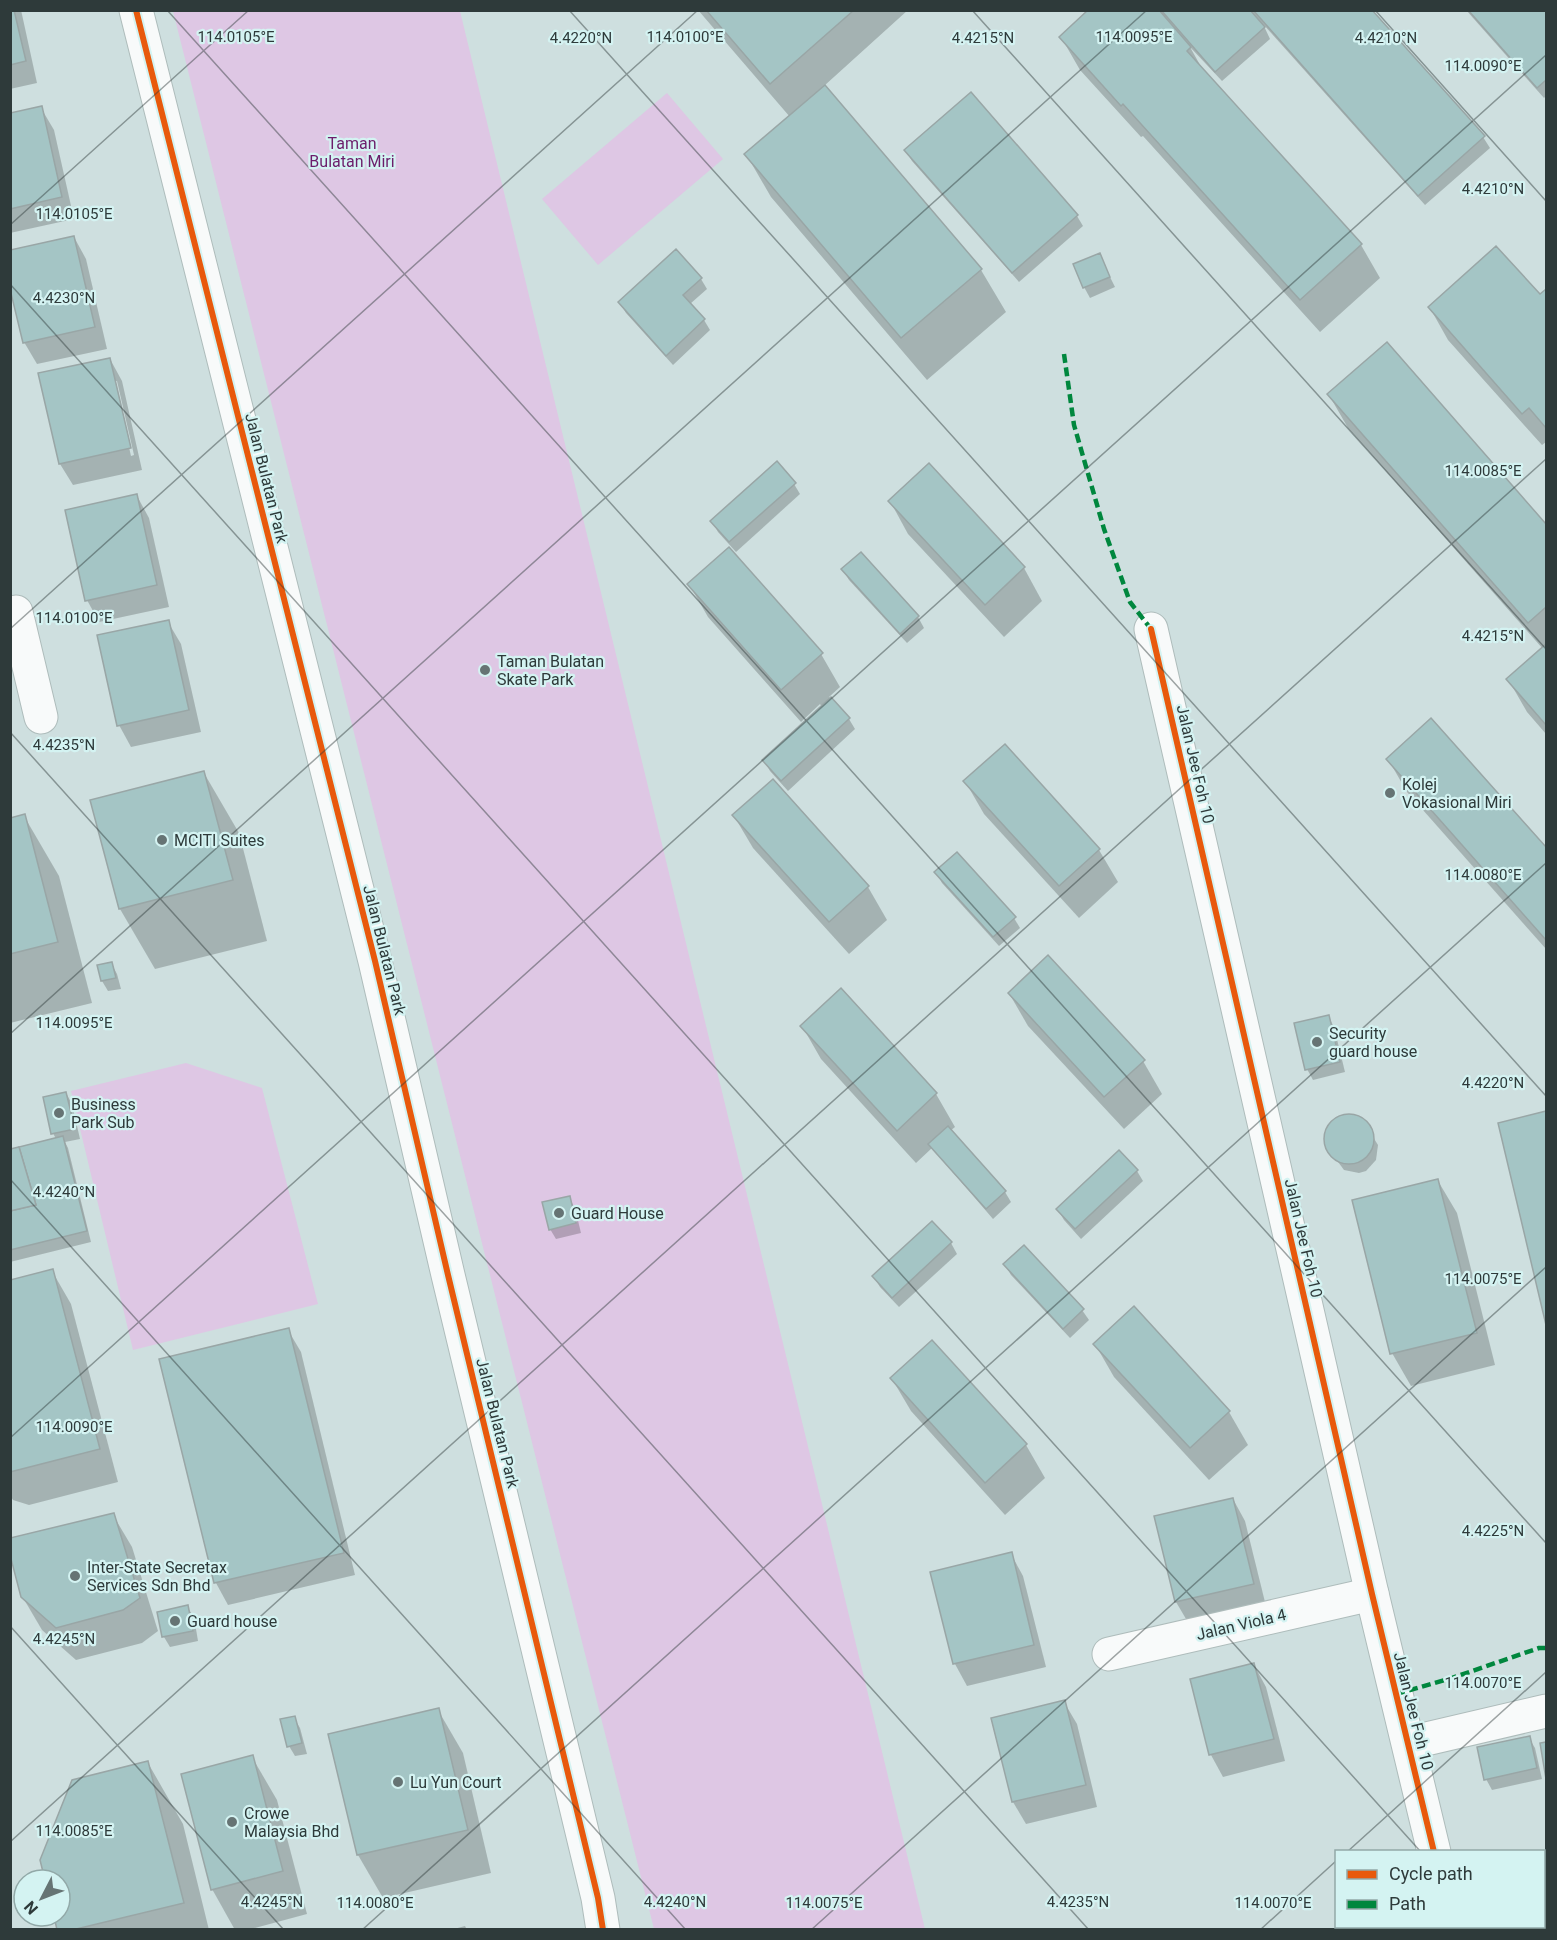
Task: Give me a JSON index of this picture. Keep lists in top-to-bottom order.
{
  "streets": {
    "street": ["Jalan Bulatan Park", "Jalan Jee Foh 10", "Jalan Viola 4"]
  },
  "crossings": [
    ["Jalan Jee Foh 10", "Jalan Viola 4"]
  ],
  "parks": ["Taman Bulatan Miri"],
  "places": [
    "Taman Bulatan Skate Park",
    "Kolej Vokasional Miri",
    "MCITI Suites",
    "Security guard house",
    "Business Park Sub",
    "Guard House",
    "Inter-State Secretax Services Sdn Bhd",
    "Guard house",
    "Lu Yun Court",
    "Crowe Malaysia Bhd"
  ],
  "legend": ["Cycle path", "Path"],
  "north": "bottom left",
  "coordinates": [
    "114.0105°E",
    "114.0095°E",
    "114.0100°E",
    "4.4210°N",
    "4.4220°N",
    "4.4215°N",
    "114.0090°E",
    "4.4230°N",
    "114.0085°E",
    "4.4235°N",
    "114.0080°E",
    "4.4240°N",
    "114.0075°E",
    "4.4225°N",
    "4.4245°N",
    "114.0070°E"
  ]
}
